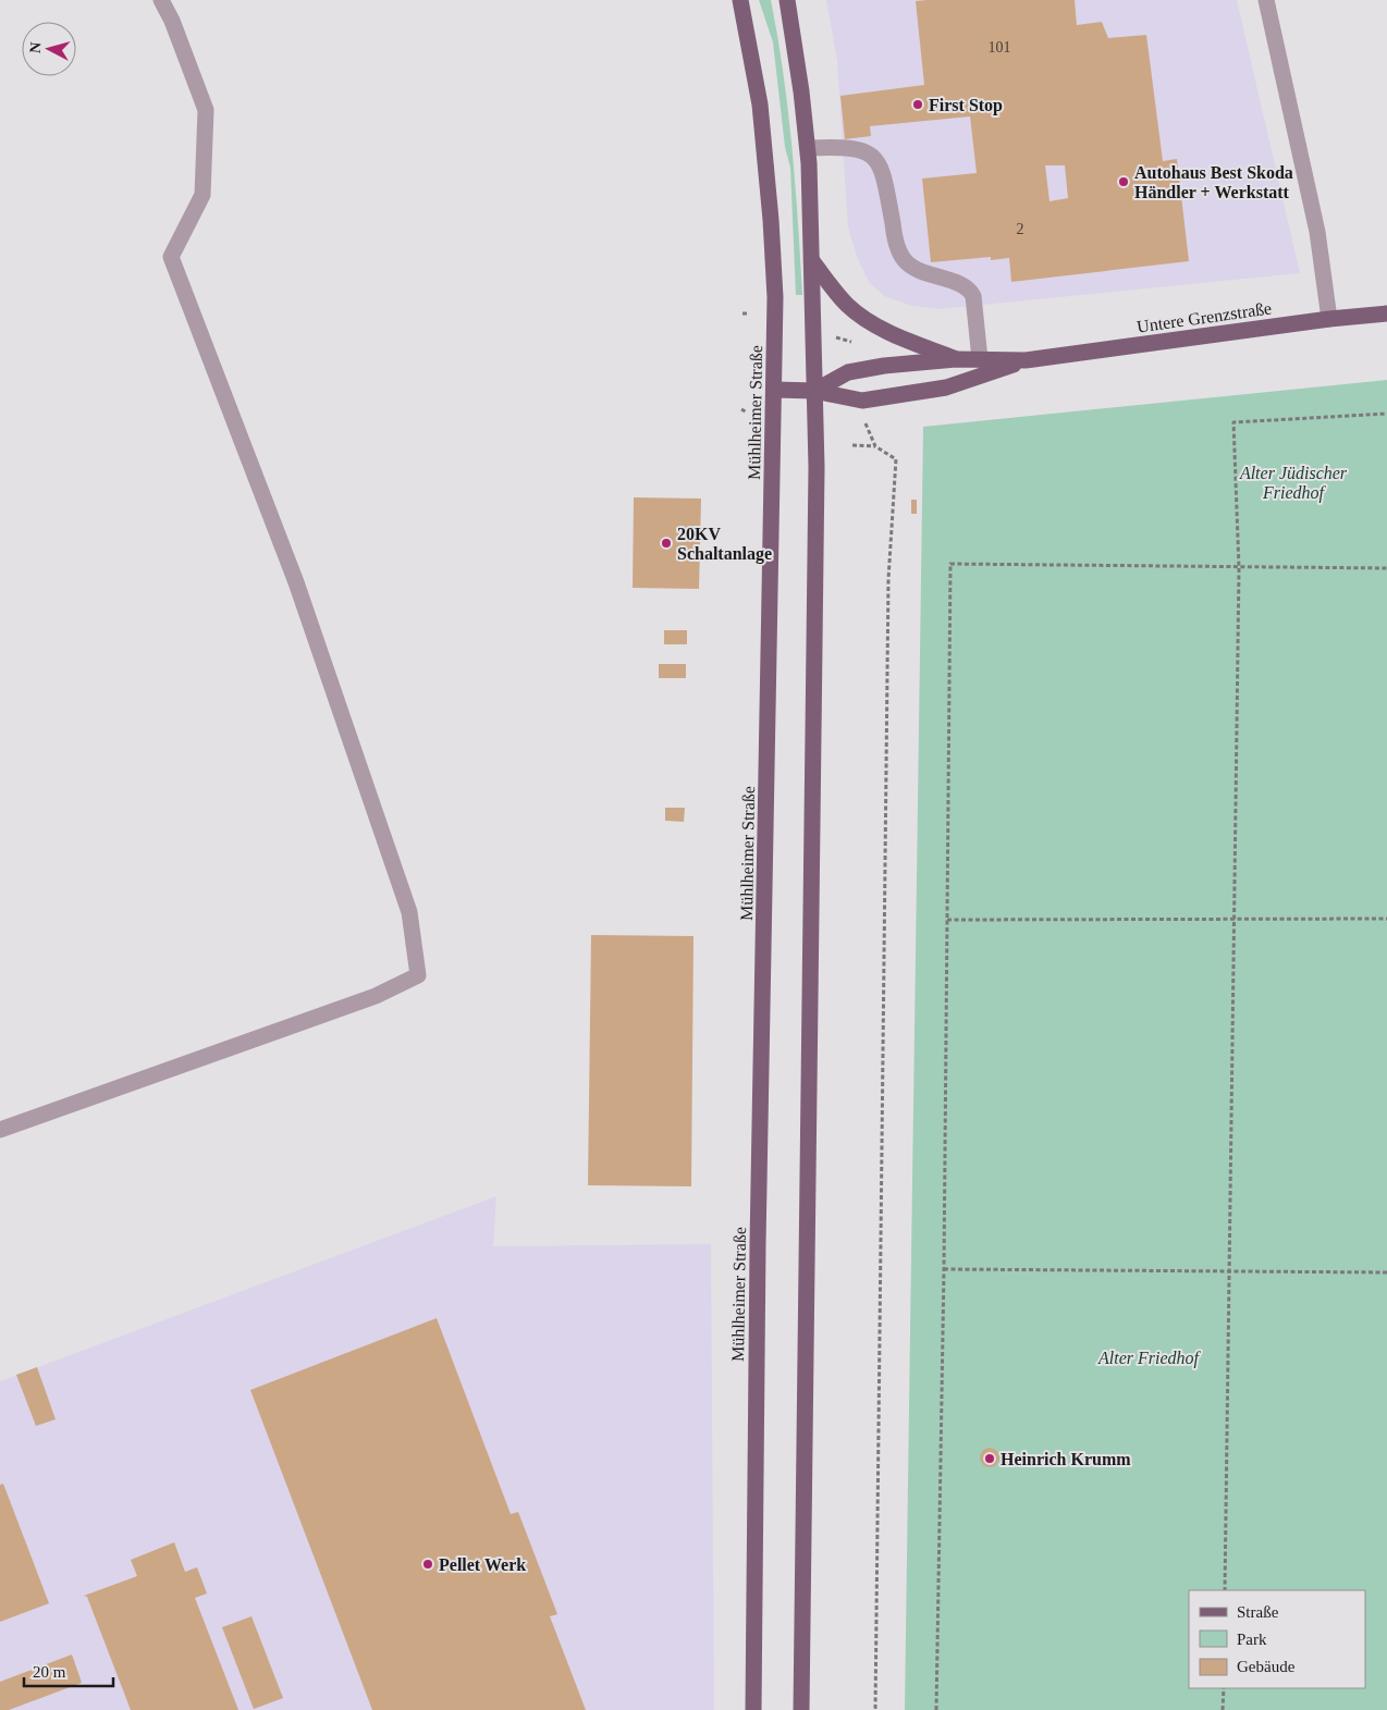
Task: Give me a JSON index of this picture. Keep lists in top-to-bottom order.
{
  "streets": {
    "main road": ["Untere Grenzstraße", "Mühlheimer Straße"]
  },
  "parks": ["Alter Jüdischer Friedhof", "Alter Friedhof"],
  "places": [
    "First Stop",
    "Autohaus Best Skoda Händler + Werkstatt",
    "20KV Schaltanlage",
    "Heinrich Krumm",
    "Pellet Werk"
  ],
  "house_numbers": ["101", "2"],
  "legend": ["Straße", "Park", "Gebäude"],
  "scale_bar": "20 m",
  "north": "left"
}
